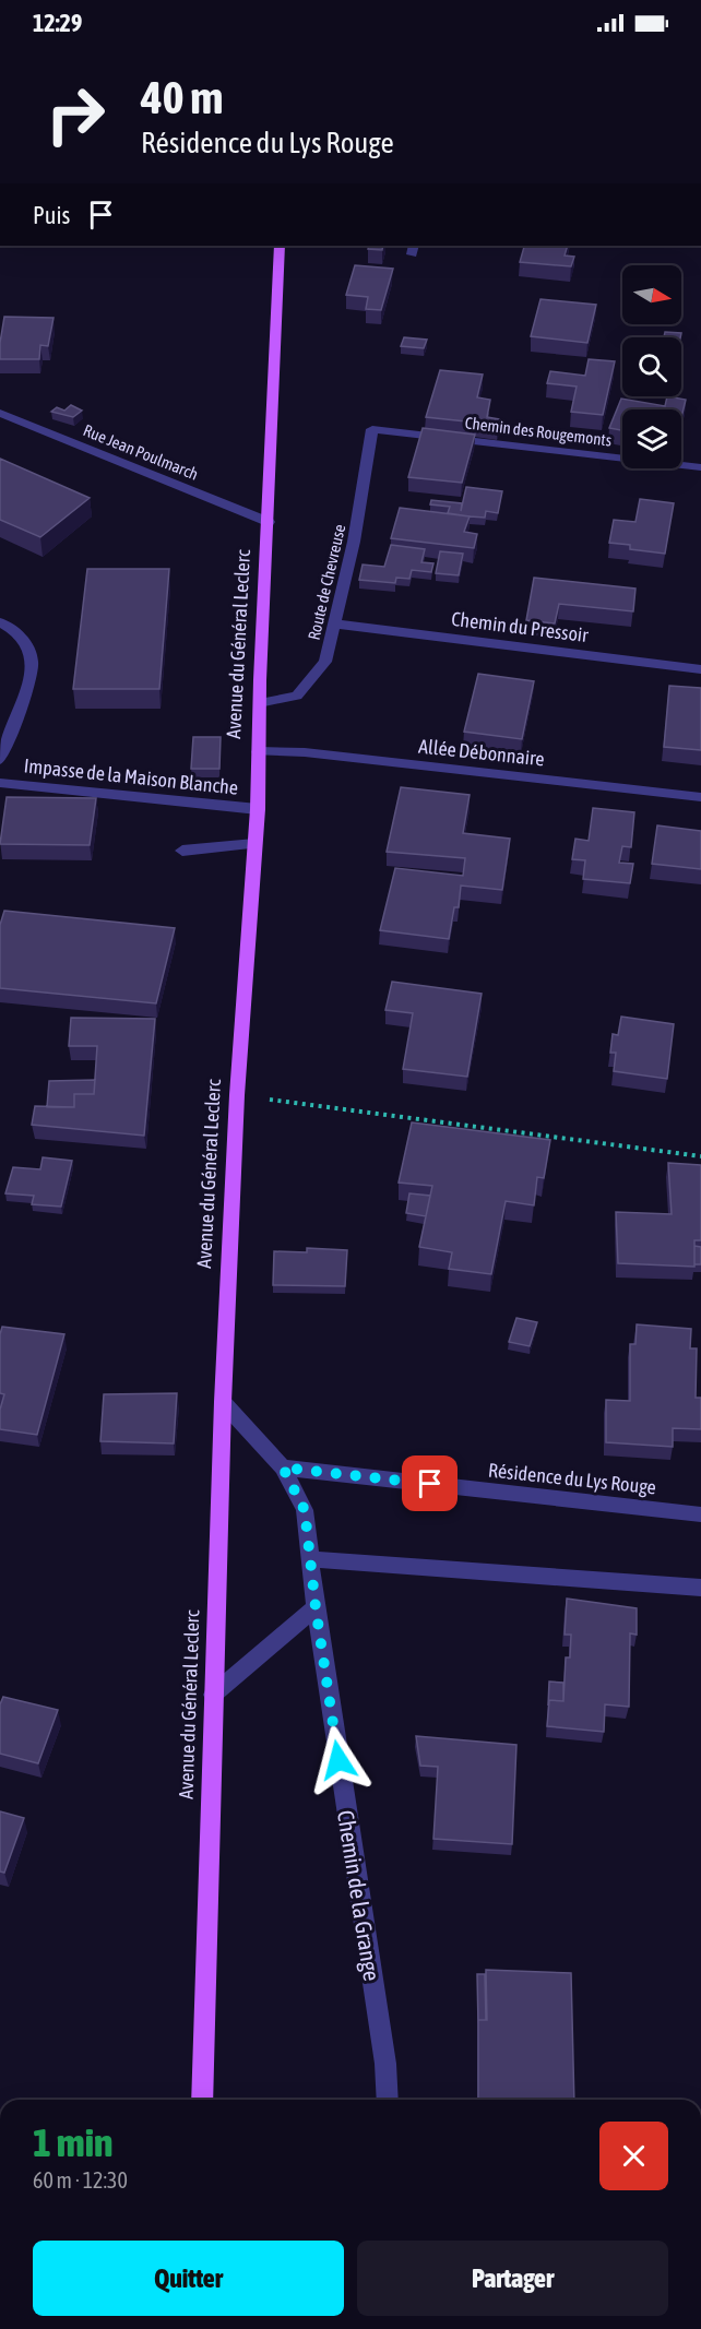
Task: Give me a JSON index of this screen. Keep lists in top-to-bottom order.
{
  "streets": {
    "main road": ["Avenue du Général Leclerc"],
    "street": [
      "Chemin des Rougemonts",
      "Rue Jean Poulmarch",
      "Route de Chevreuse",
      "Chemin du Pressoir",
      "Allée Débonnaire",
      "Impasse de la Maison Blanche",
      "Résidence du Lys Rouge",
      "Chemin de la Grange"
    ]
  },
  "crossings": [
    ["Chemin des Rougemonts", "Route de Chevreuse"],
    ["Rue Jean Poulmarch", "Avenue du Général Leclerc"],
    ["Route de Chevreuse", "Chemin du Pressoir"],
    ["Route de Chevreuse", "Avenue du Général Leclerc"],
    ["Avenue du Général Leclerc", "Allée Débonnaire"],
    ["Avenue du Général Leclerc", "Impasse de la Maison Blanche"],
    ["Avenue du Général Leclerc", "Chemin de la Grange"],
    ["Résidence du Lys Rouge", "Chemin de la Grange"]
  ],
  "north": "right",
  "page": {
    "status": "12:29",
    "turn": ["40 m", "Résidence du Lys Rouge"],
    "then": "Puis",
    "heading": ["1 min", "60 m · 12:30"],
    "buttons": ["Quitter", "Partager"]
  }
}
